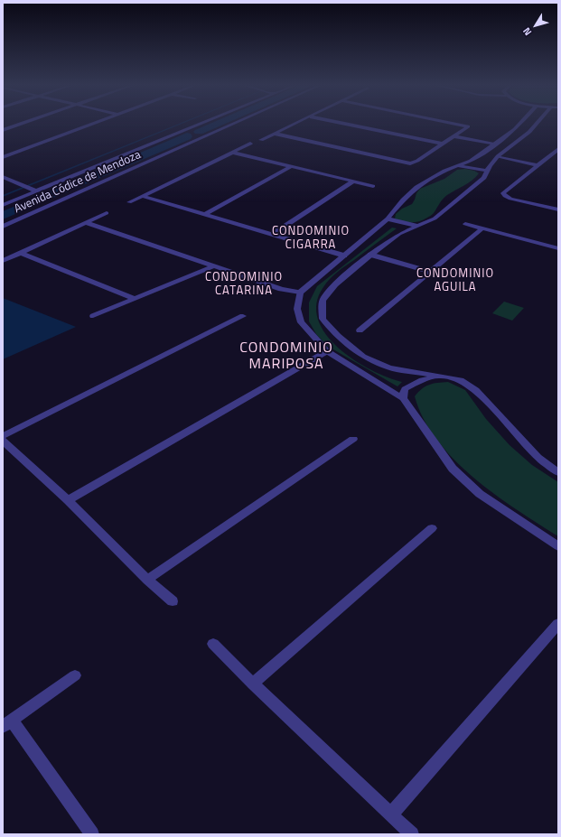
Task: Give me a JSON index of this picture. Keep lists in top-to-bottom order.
{
  "streets": {
    "street": ["Avenida Códice de Mendoza"]
  },
  "districts": [
    "CONDOMINIO CIGARRA",
    "CONDOMINIO AGUILA",
    "CONDOMINIO CATARINA",
    "CONDOMINIO MARIPOSA"
  ],
  "north": "bottom left"
}
